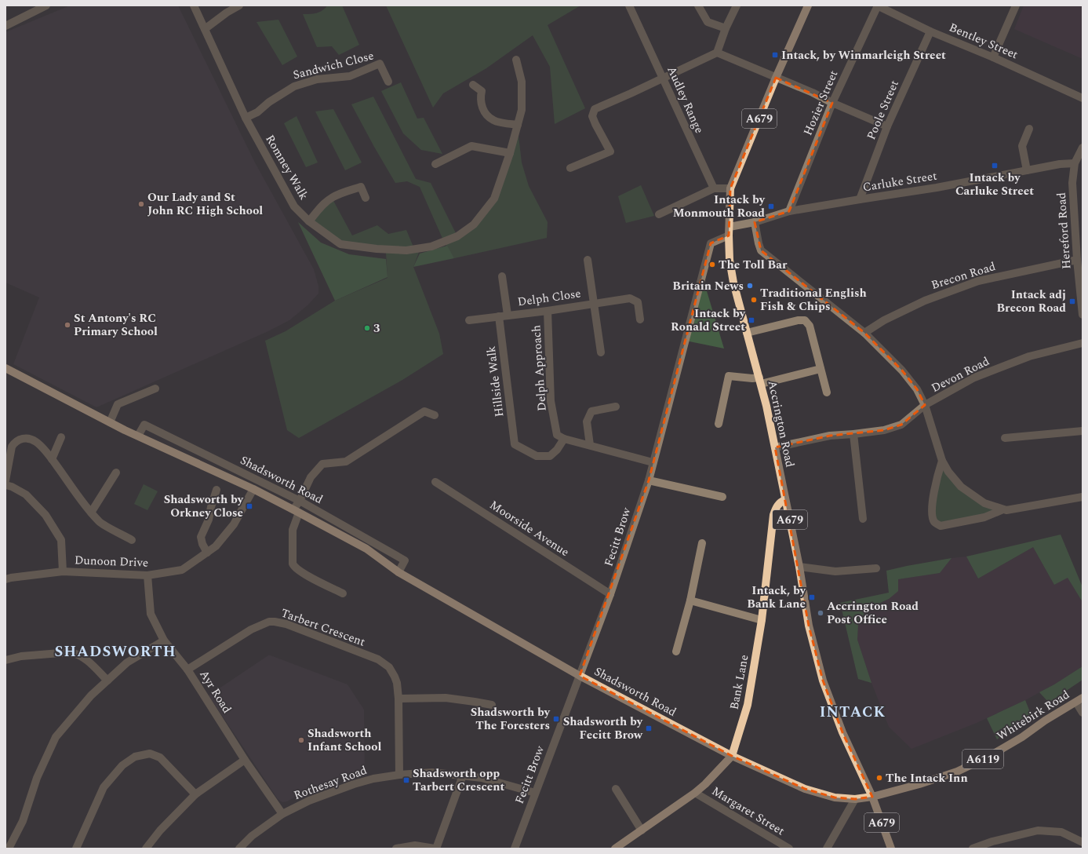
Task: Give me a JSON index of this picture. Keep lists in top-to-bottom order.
{
  "streets": {
    "main road": [
      "A679",
      "Accrington Road",
      "Shadsworth Road",
      "Bank Lane",
      "Whitebirk Road",
      "A6119"
    ],
    "street": [
      "Bentley Street",
      "Sandwich Close",
      "Audley Range",
      "Hozier Street",
      "Poole Street",
      "Romney Walk",
      "Carluke Street",
      "Hereford Road",
      "Brecon Road",
      "Delph Close",
      "Delph Approach",
      "Devon Road",
      "Hillside Walk",
      "Moorside Avenue",
      "Fecitt Brow",
      "Dunoon Drive",
      "Tarbert Crescent",
      "Ayr Road",
      "Rothesay Road",
      "Margaret Street"
    ]
  },
  "crossings": [
    ["Bentley Street", "Hozier Street"],
    ["Bentley Street", "Poole Street"],
    ["Sandwich Close", "Romney Walk"],
    ["Hozier Street", "Carluke Street"],
    ["Poole Street", "Carluke Street"],
    ["Carluke Street", "Hereford Road"],
    ["Carluke Street", "Accrington Road"],
    ["Hereford Road", "Brecon Road"],
    ["Delph Close", "Delph Approach"],
    ["Delph Close", "Hillside Walk"],
    ["Delph Approach", "Hillside Walk"],
    ["Devon Road", "Accrington Road"],
    ["Accrington Road", "Shadsworth Road"],
    ["Accrington Road", "Fecitt Brow"],
    ["Accrington Road", "Bank Lane"],
    ["Accrington Road", "Whitebirk Road"],
    ["Shadsworth Road", "Fecitt Brow"],
    ["Shadsworth Road", "Dunoon Drive"],
    ["Shadsworth Road", "Bank Lane"],
    ["Shadsworth Road", "Whitebirk Road"],
    ["Moorside Avenue", "Fecitt Brow"],
    ["Fecitt Brow", "Rothesay Road"],
    ["Dunoon Drive", "Ayr Road"],
    ["Tarbert Crescent", "Ayr Road"],
    ["Tarbert Crescent", "Rothesay Road"],
    ["Bank Lane", "Margaret Street"],
    ["Ayr Road", "Rothesay Road"]
  ],
  "districts": ["SHADSWORTH", "INTACK"],
  "places": {
    "transit": [
      "Intack, by Winmarleigh Street",
      "Intack by Carluke Street",
      "Intack by Monmouth Road",
      "Intack adj Brecon Road",
      "Intack by Ronald Street",
      "Shadsworth by Orkney Close",
      "Intack, by Bank Lane",
      "Shadsworth by The Foresters",
      "Shadsworth by Fecitt Brow",
      "Shadsworth opp Tarbert Crescent"
    ],
    "other": [
      "Our Lady and St John RC High School",
      "The Toll Bar",
      "Britain News",
      "Traditional English Fish & Chips",
      "St Antony's RC Primary School",
      "3",
      "Accrington Road Post Office",
      "Shadsworth Infant School",
      "The Intack Inn"
    ]
  }
}
